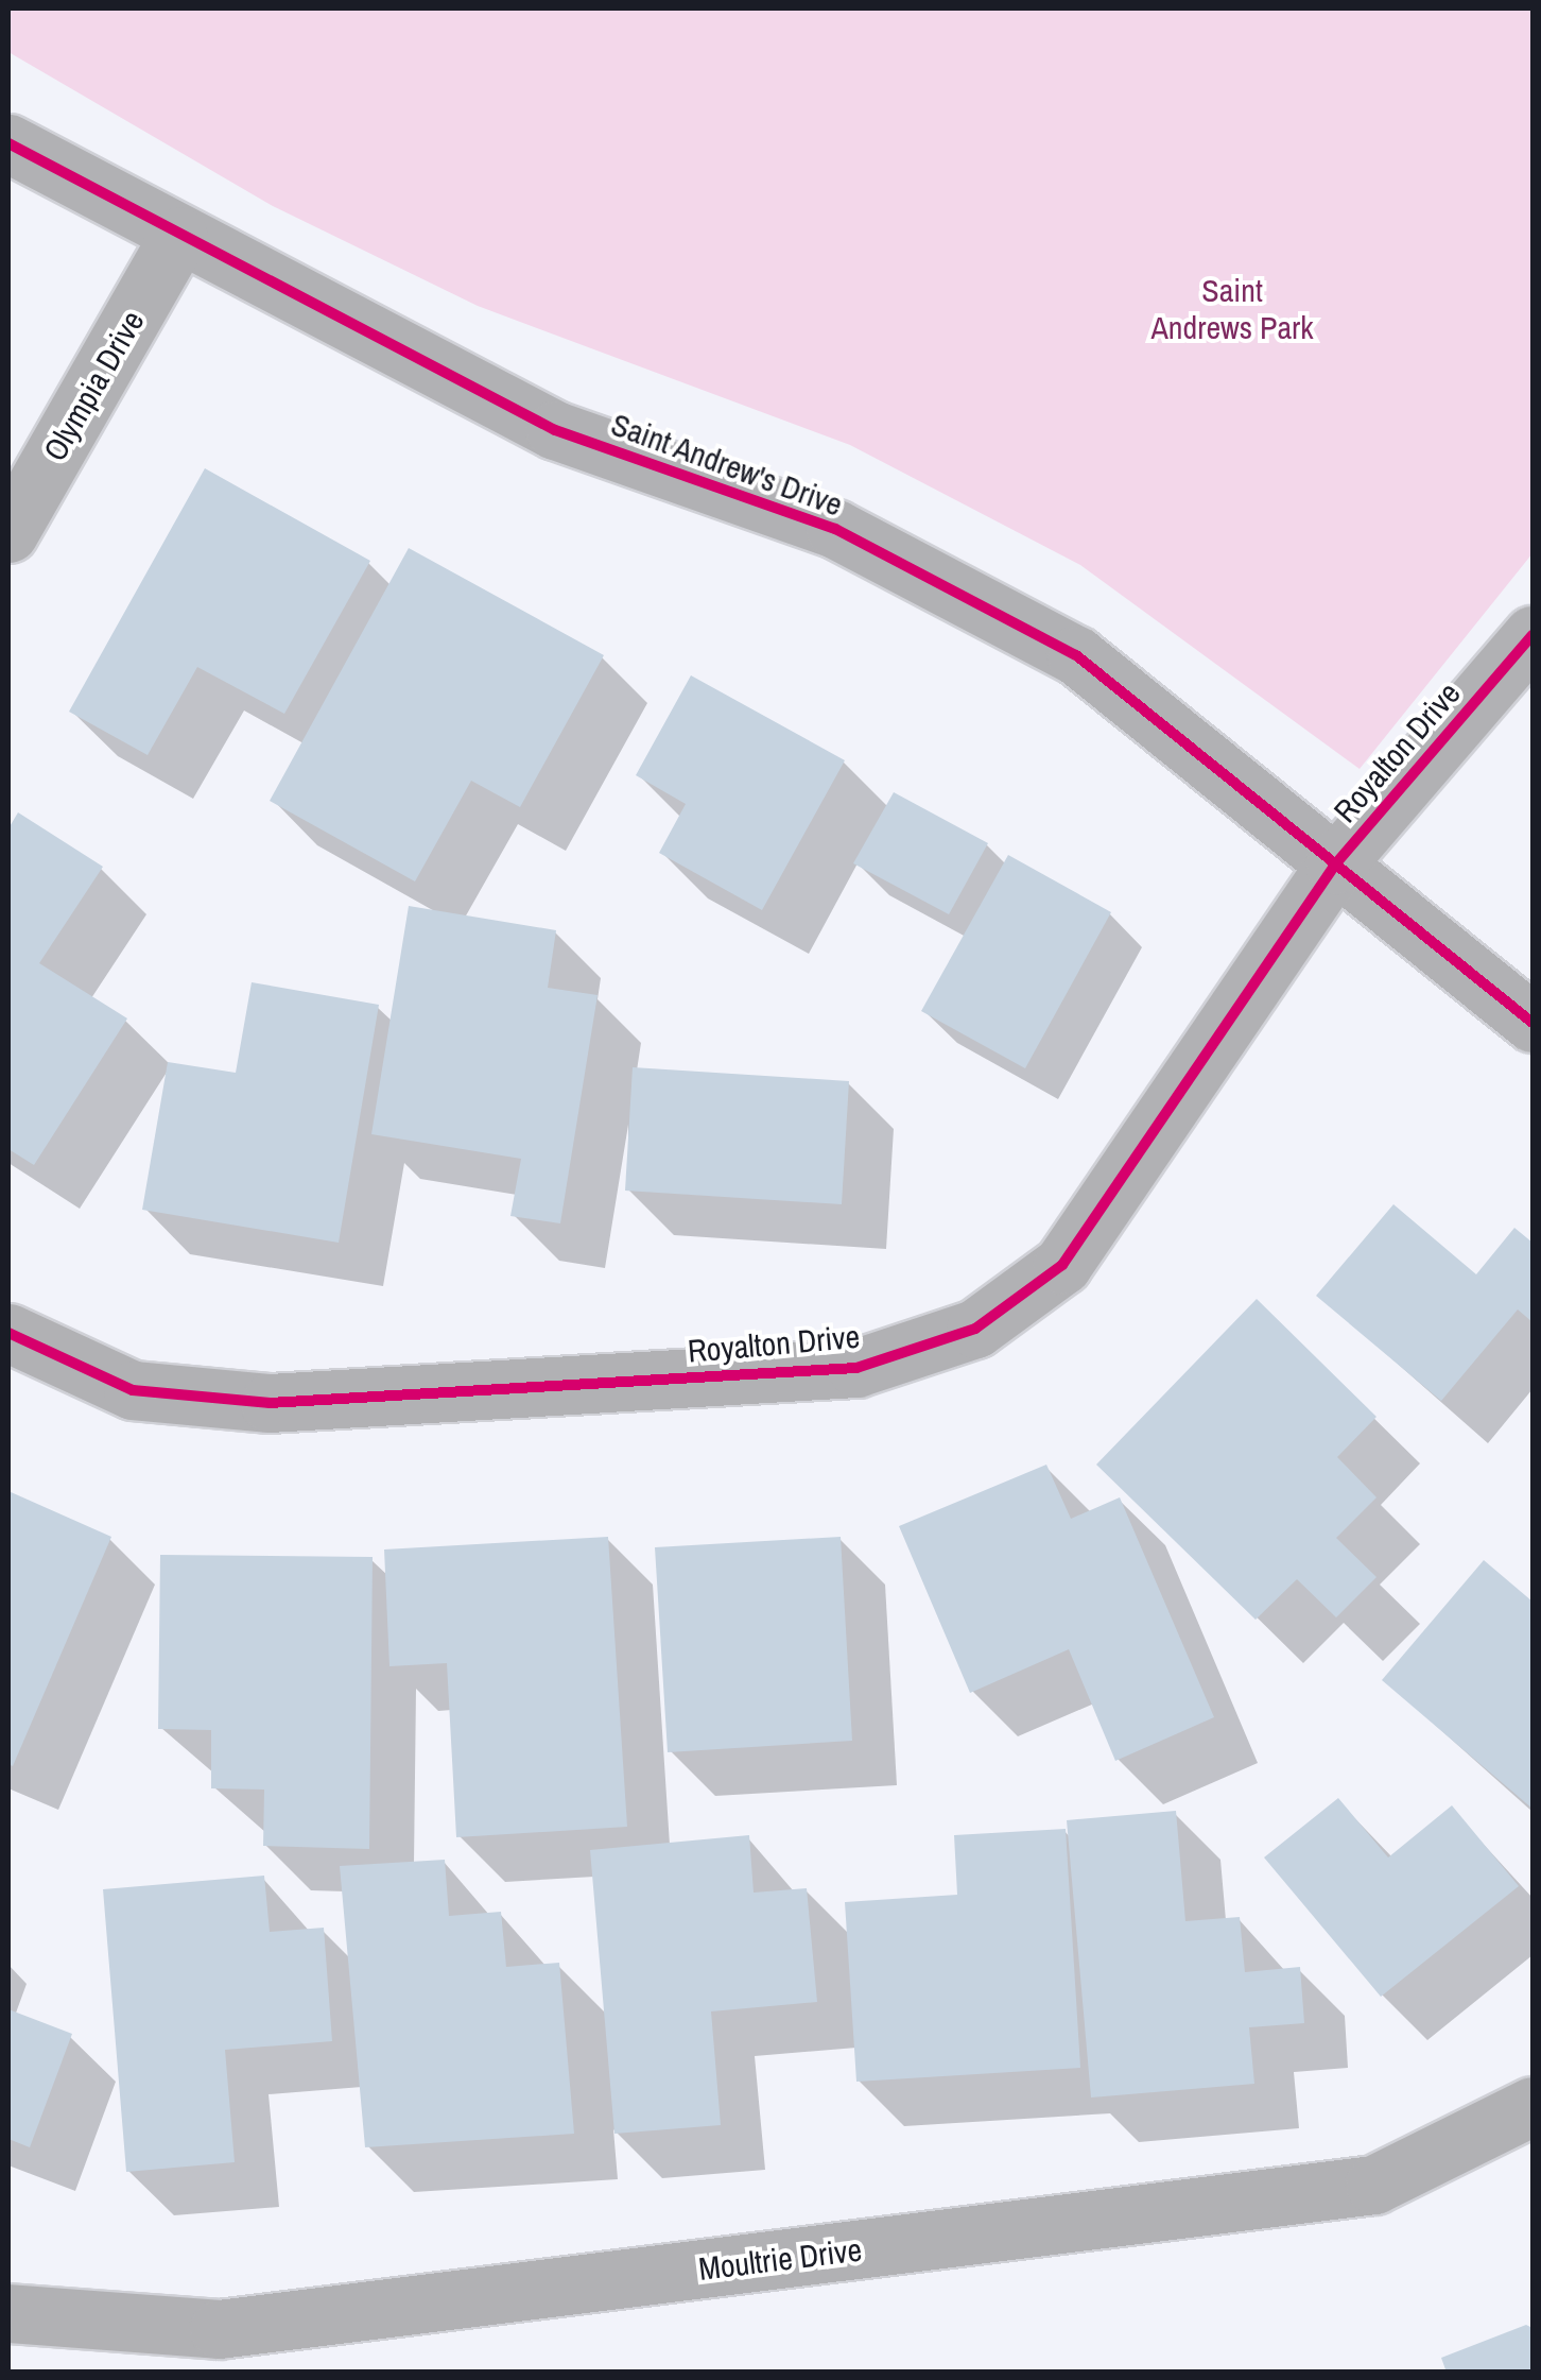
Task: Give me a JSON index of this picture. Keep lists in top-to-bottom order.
{
  "streets": {
    "street": [
      "Olympia Drive",
      "Saint Andrew's Drive",
      "Royalton Drive",
      "Moultrie Drive"
    ]
  },
  "crossings": [
    ["Olympia Drive", "Saint Andrew's Drive"],
    ["Saint Andrew's Drive", "Royalton Drive"]
  ],
  "parks": ["Saint Andrews Park"]
}
